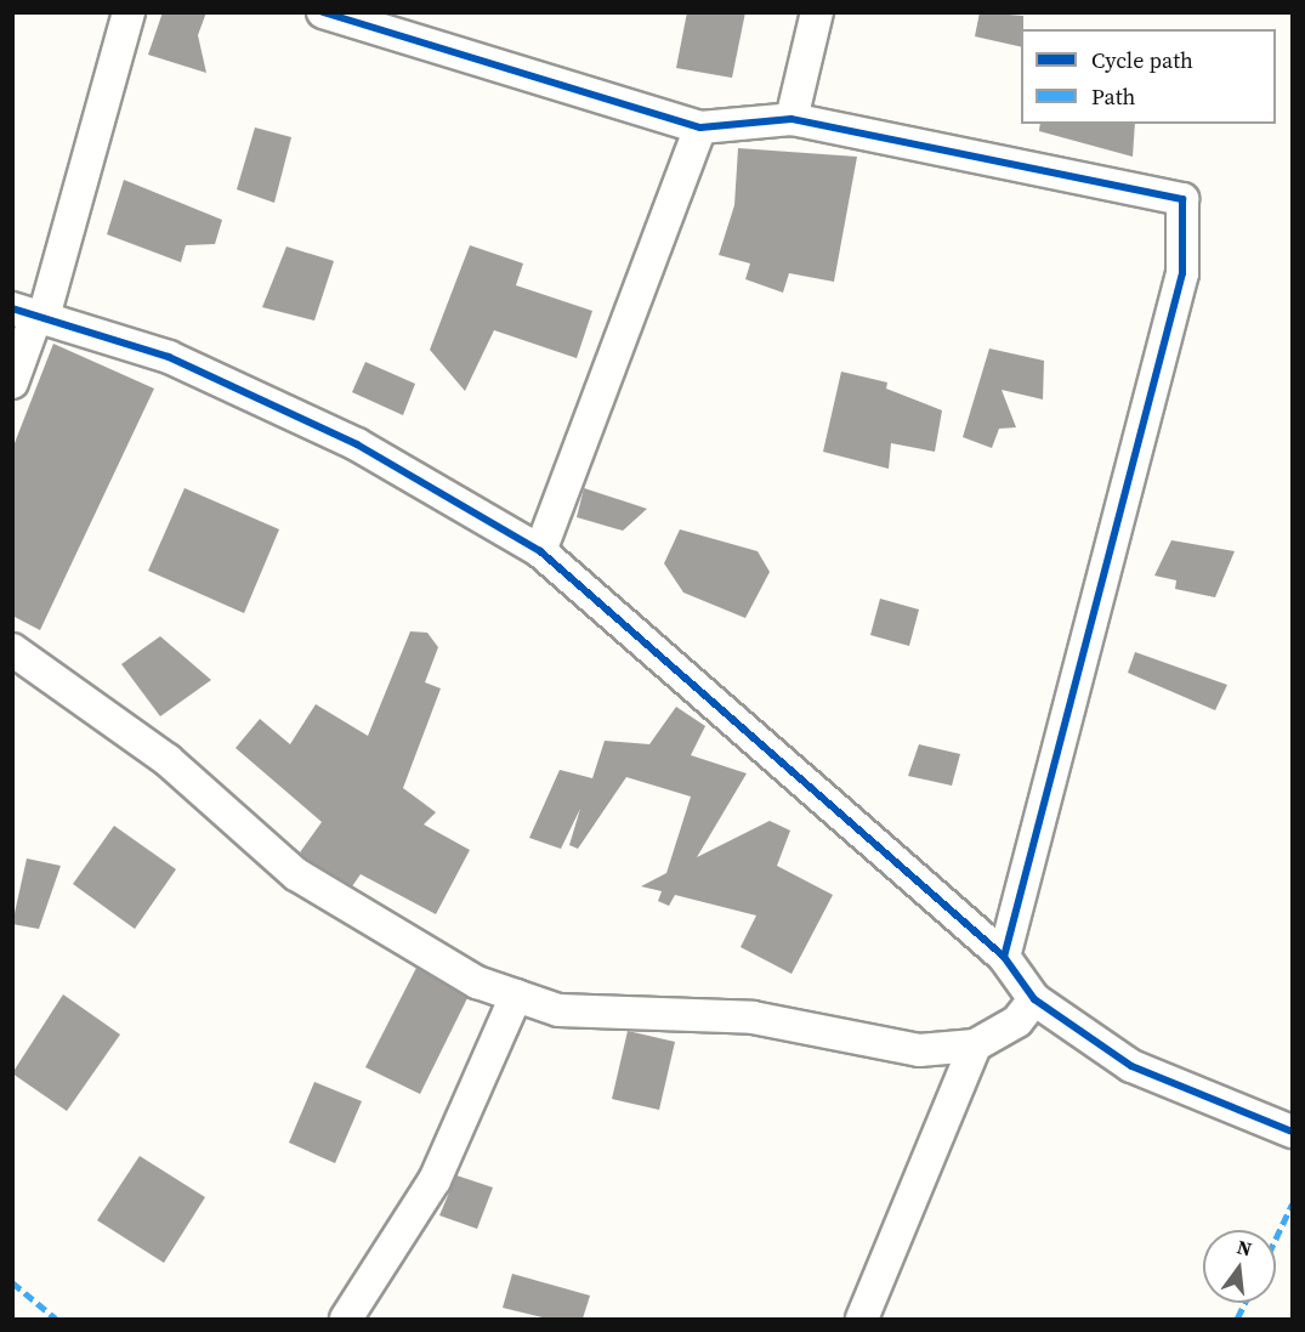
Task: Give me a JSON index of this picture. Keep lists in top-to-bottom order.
{
  "legend": ["Cycle path", "Path"],
  "north": "top"
}
